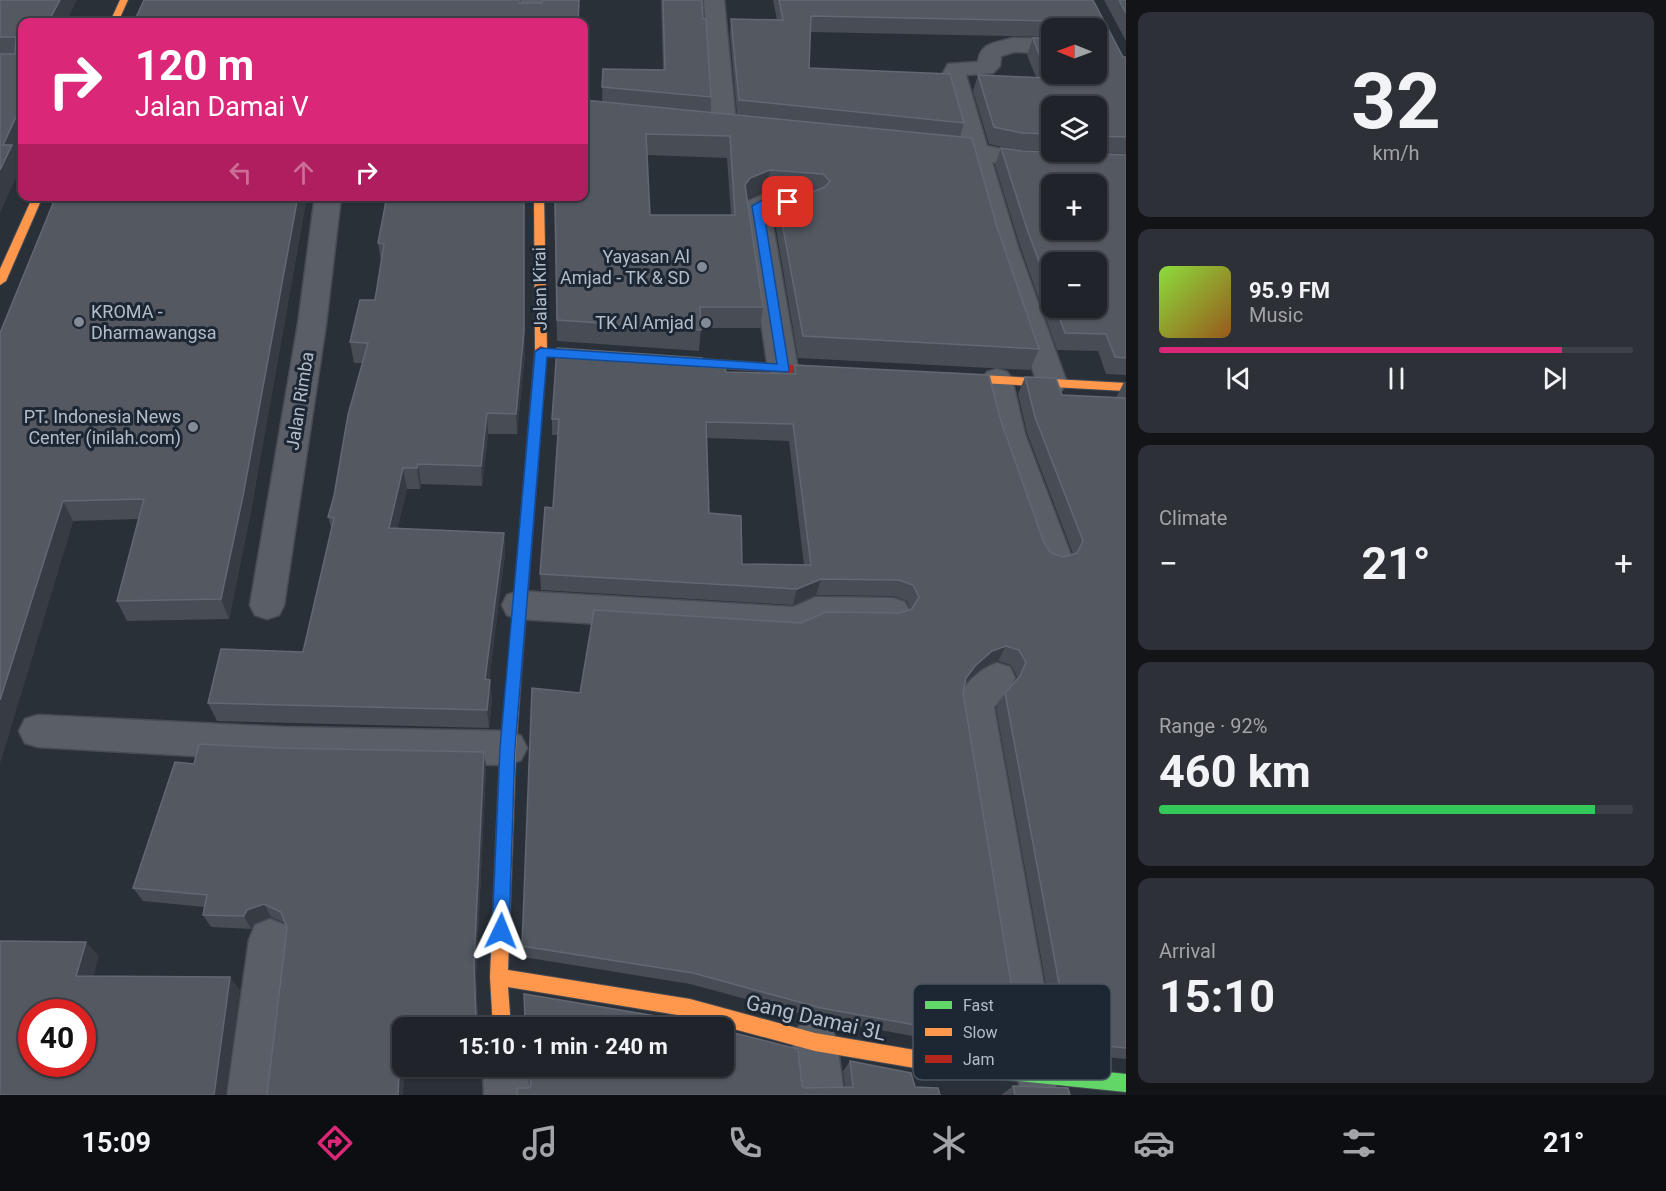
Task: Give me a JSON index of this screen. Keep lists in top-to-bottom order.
{
  "streets": {
    "street": ["Jalan Kirai", "Jalan Rimba", "Gang Damai 3L"]
  },
  "crossings": [
    ["Jalan Kirai", "Gang Damai 3L"]
  ],
  "places": [
    "Yayasan Al Amjad - TK & SD",
    "KROMA - Dharmawangsa",
    "TK Al Amjad",
    "PT. Indonesia News Center (inilah.com)"
  ],
  "legend": ["Fast", "Slow", "Jam"],
  "north": "left",
  "page": {
    "tile": [
      ["32", "km/h"],
      "Climate",
      ["Range · 92%", "460 km"],
      ["Arrival", "15:10"]
    ],
    "map_buttons": ["+", "−"],
    "turn": ["120 m", "Jalan Damai V"],
    "song": ["95.9 FM", "Music"],
    "heat": ["−", "21°", "+"],
    "limit": "40",
    "trip": "15:10 · 1 min · 240 m",
    "tabs": ["15:09", "21°"]
  }
}
